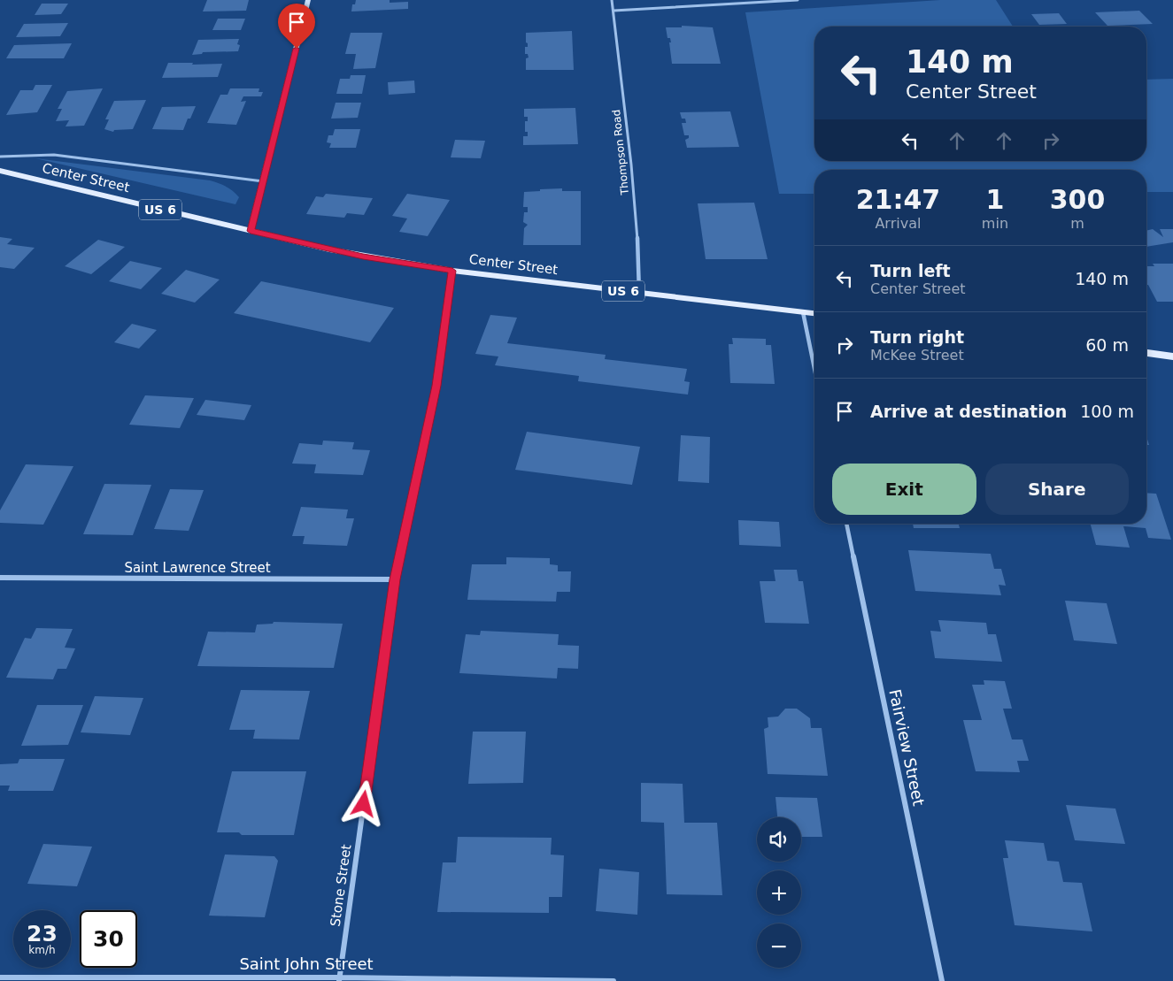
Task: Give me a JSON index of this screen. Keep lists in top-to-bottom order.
{
  "streets": {
    "main road": ["Center Street", "US 6"],
    "street": [
      "Thompson Road",
      "Saint Lawrence Street",
      "Fairview Street",
      "Stone Street",
      "Saint John Street"
    ]
  },
  "crossings": [
    ["Thompson Road", "Center Street"],
    ["Center Street", "Stone Street"],
    ["Saint Lawrence Street", "Stone Street"],
    ["Stone Street", "Saint John Street"]
  ],
  "page": {
    "turn": ["140 m", "Center Street"],
    "eta": [
      "21:47",
      "Arrival",
      "1",
      "min",
      "300",
      "m"
    ],
    "list": [
      {
        "name": "Turn left",
        "note": "Center Street",
        "value": "140 m"
      },
      {
        "name": "Turn right",
        "note": "McKee Street",
        "value": "60 m"
      },
      {
        "name": "Arrive at destination",
        "value": "100 m"
      }
    ],
    "buttons": ["Exit", "Share"],
    "map_buttons": ["+", "−"],
    "speed": "23 km/h",
    "limit": "30"
  }
}
